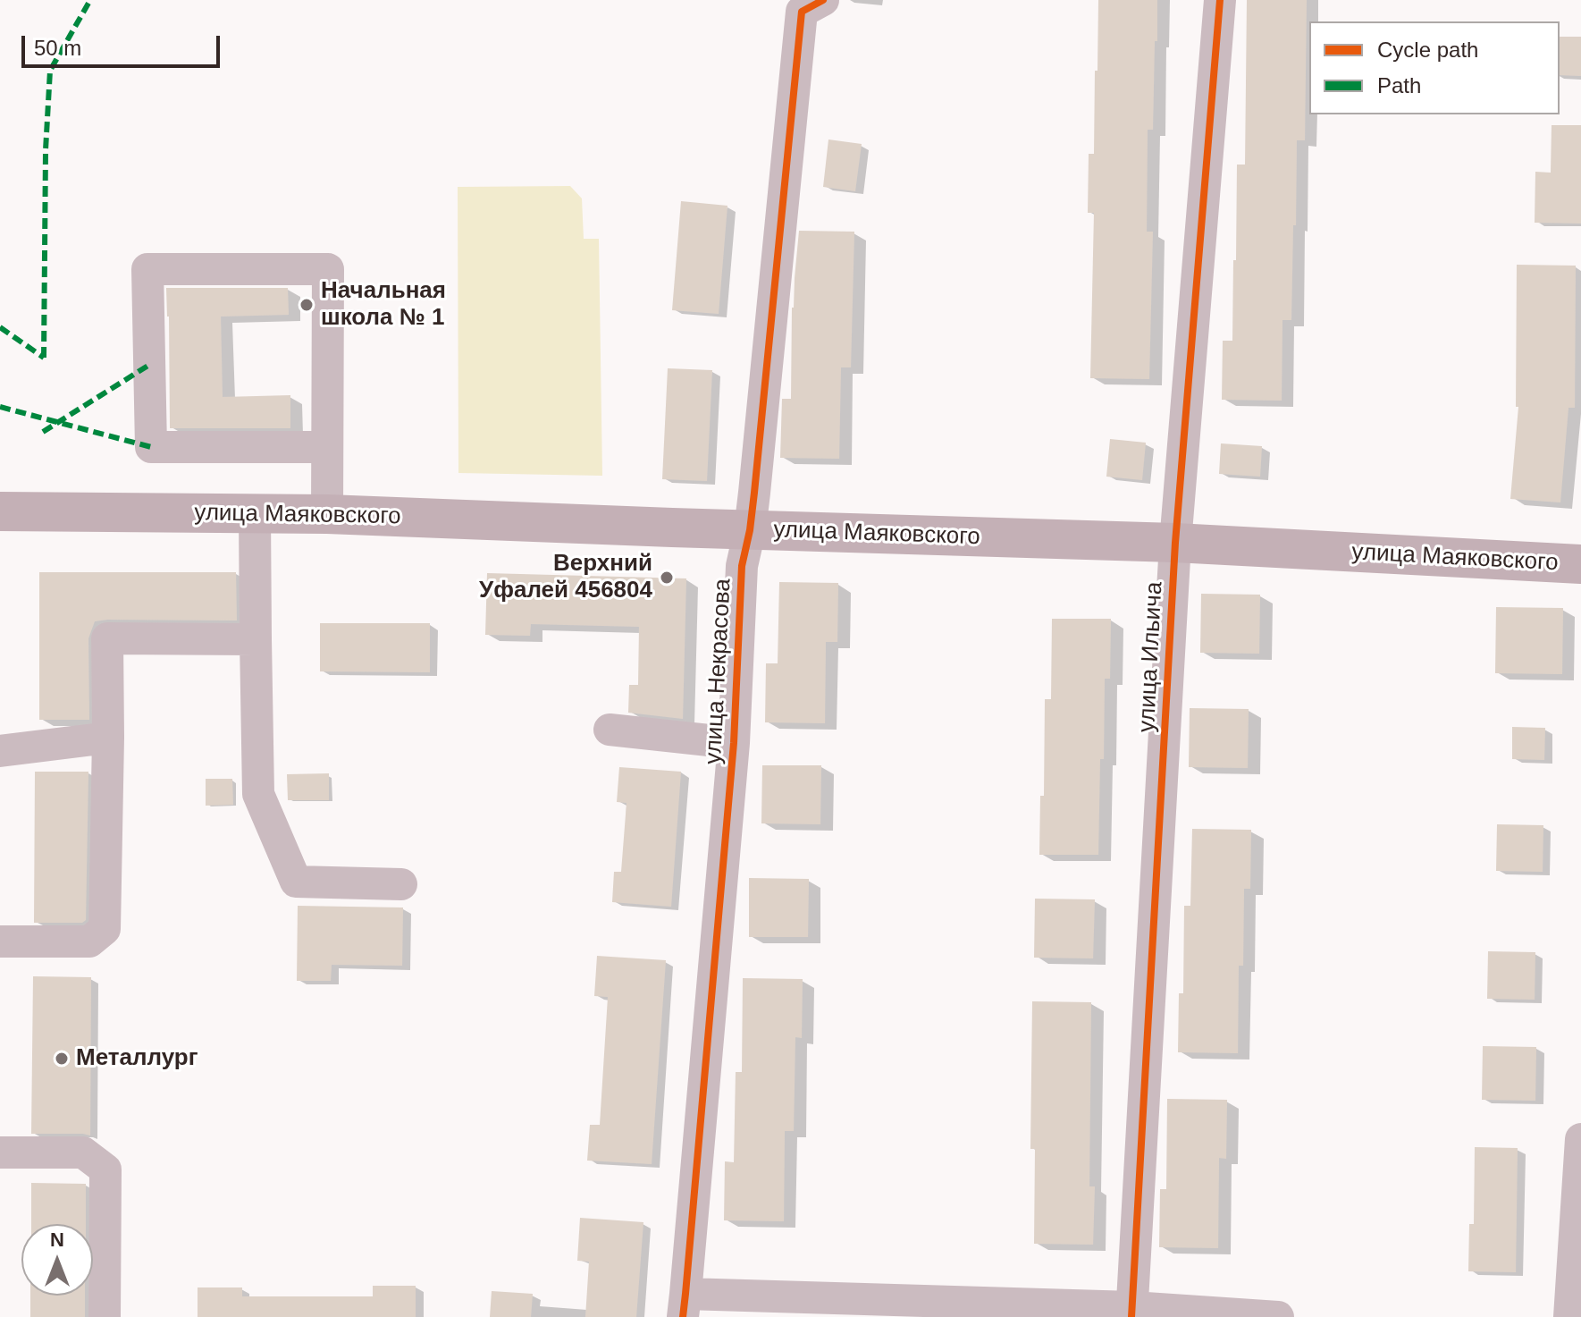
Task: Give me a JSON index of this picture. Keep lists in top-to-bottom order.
{
  "streets": {
    "main road": ["улица Маяковского"],
    "street": ["улица Ильича", "улица Некрасова"]
  },
  "crossings": [
    ["улица Маяковского", "улица Ильича"],
    ["улица Маяковского", "улица Некрасова"]
  ],
  "places": ["Начальная школа № 1", "Верхний Уфалей 456804", "Металлург"],
  "legend": ["Cycle path", "Path"],
  "scale_bar": "50 m",
  "north": "top"
}
